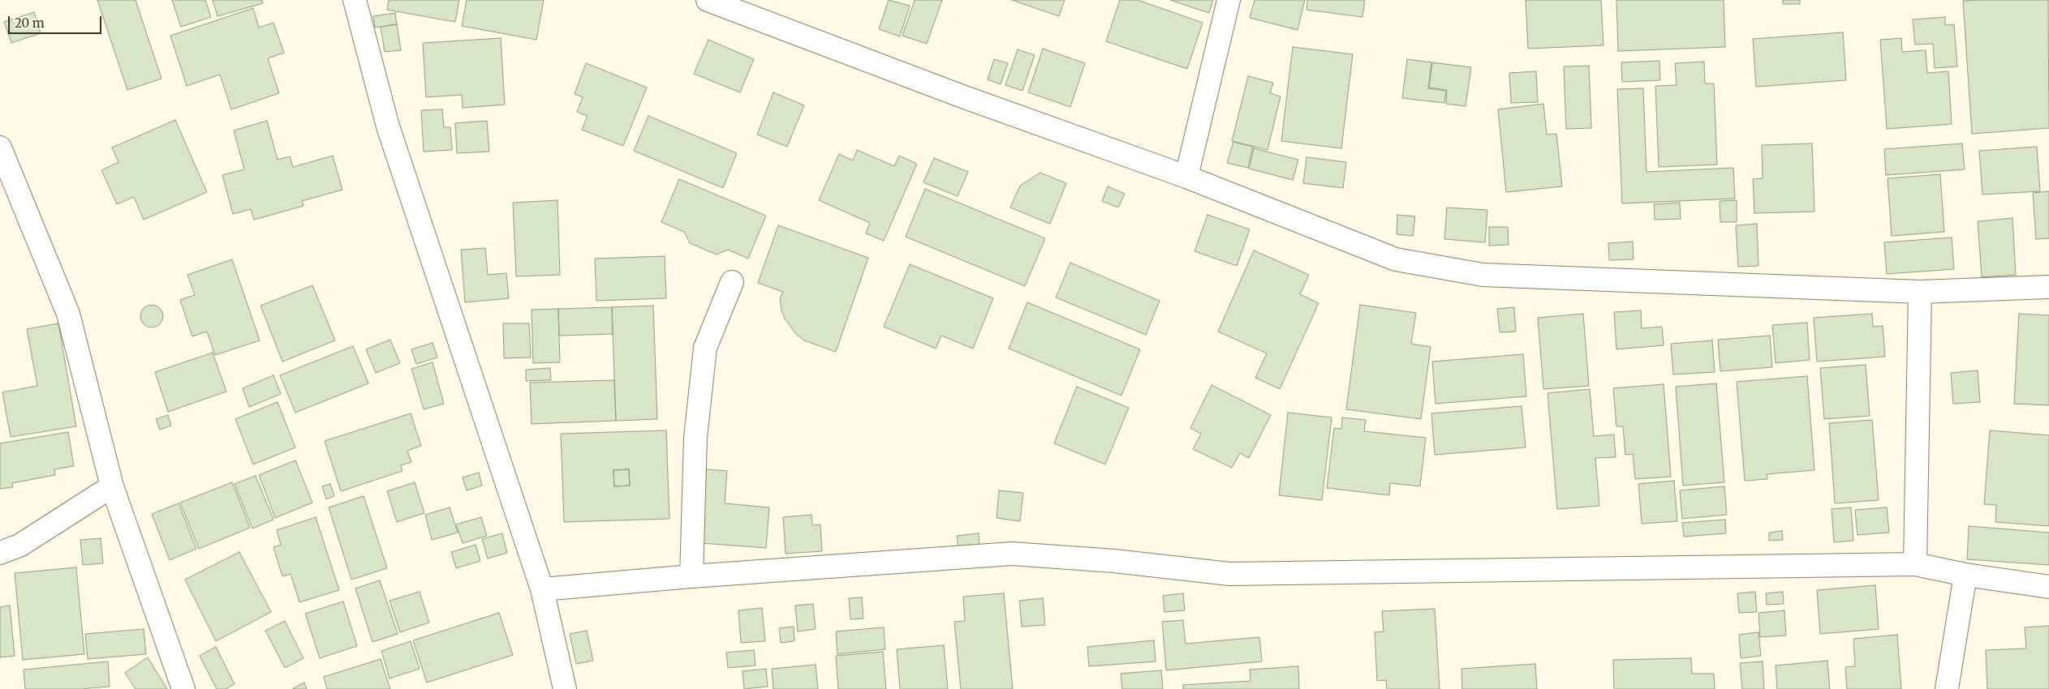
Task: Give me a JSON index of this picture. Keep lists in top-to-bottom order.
{
  "scale_bar": "20 m"
}
